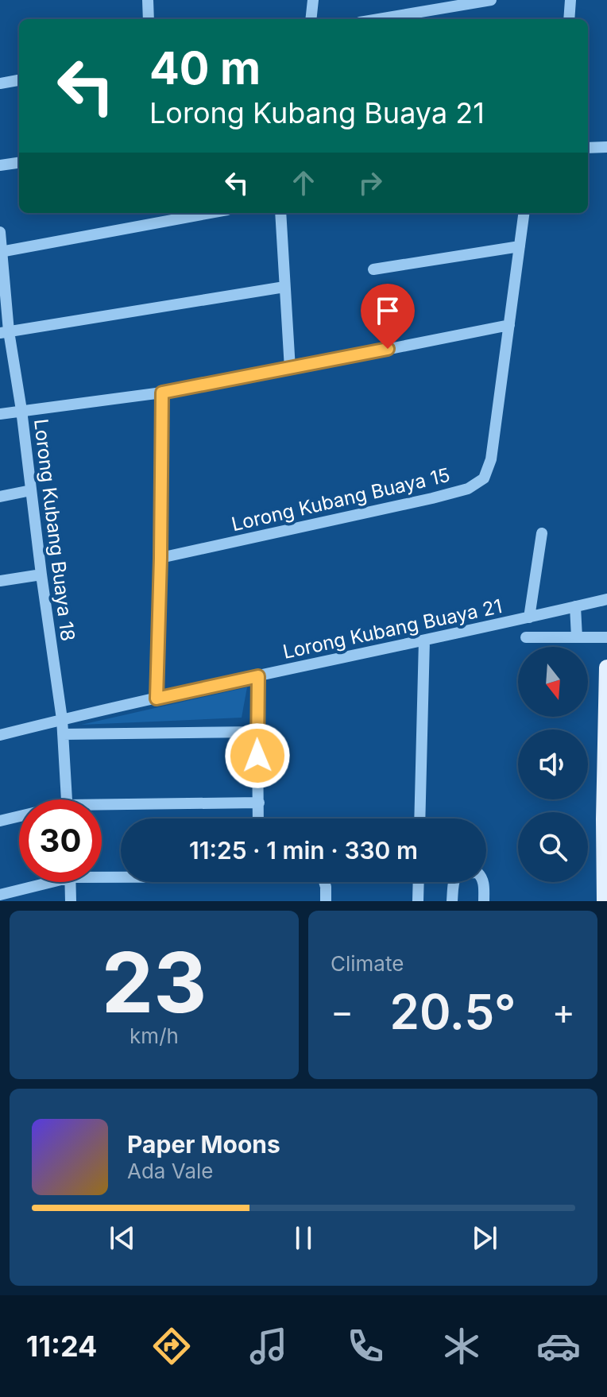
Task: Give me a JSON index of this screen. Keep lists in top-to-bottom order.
{
  "streets": {
    "street": ["Lorong Kubang Buaya 15", "Lorong Kubang Buaya 18", "Lorong Kubang Buaya 21"]
  },
  "crossings": [
    ["Lorong Kubang Buaya 18", "Lorong Kubang Buaya 21"]
  ],
  "north": "bottom",
  "page": {
    "turn": ["40 m", "Lorong Kubang Buaya 21"],
    "limit": "30",
    "trip": "11:25 · 1 min · 330 m",
    "tile": [
      ["23", "km/h"],
      "Climate"
    ],
    "heat": ["−", "20.5°", "+"],
    "song": ["Paper Moons", "Ada Vale"],
    "tabs": "11:24"
  }
}
